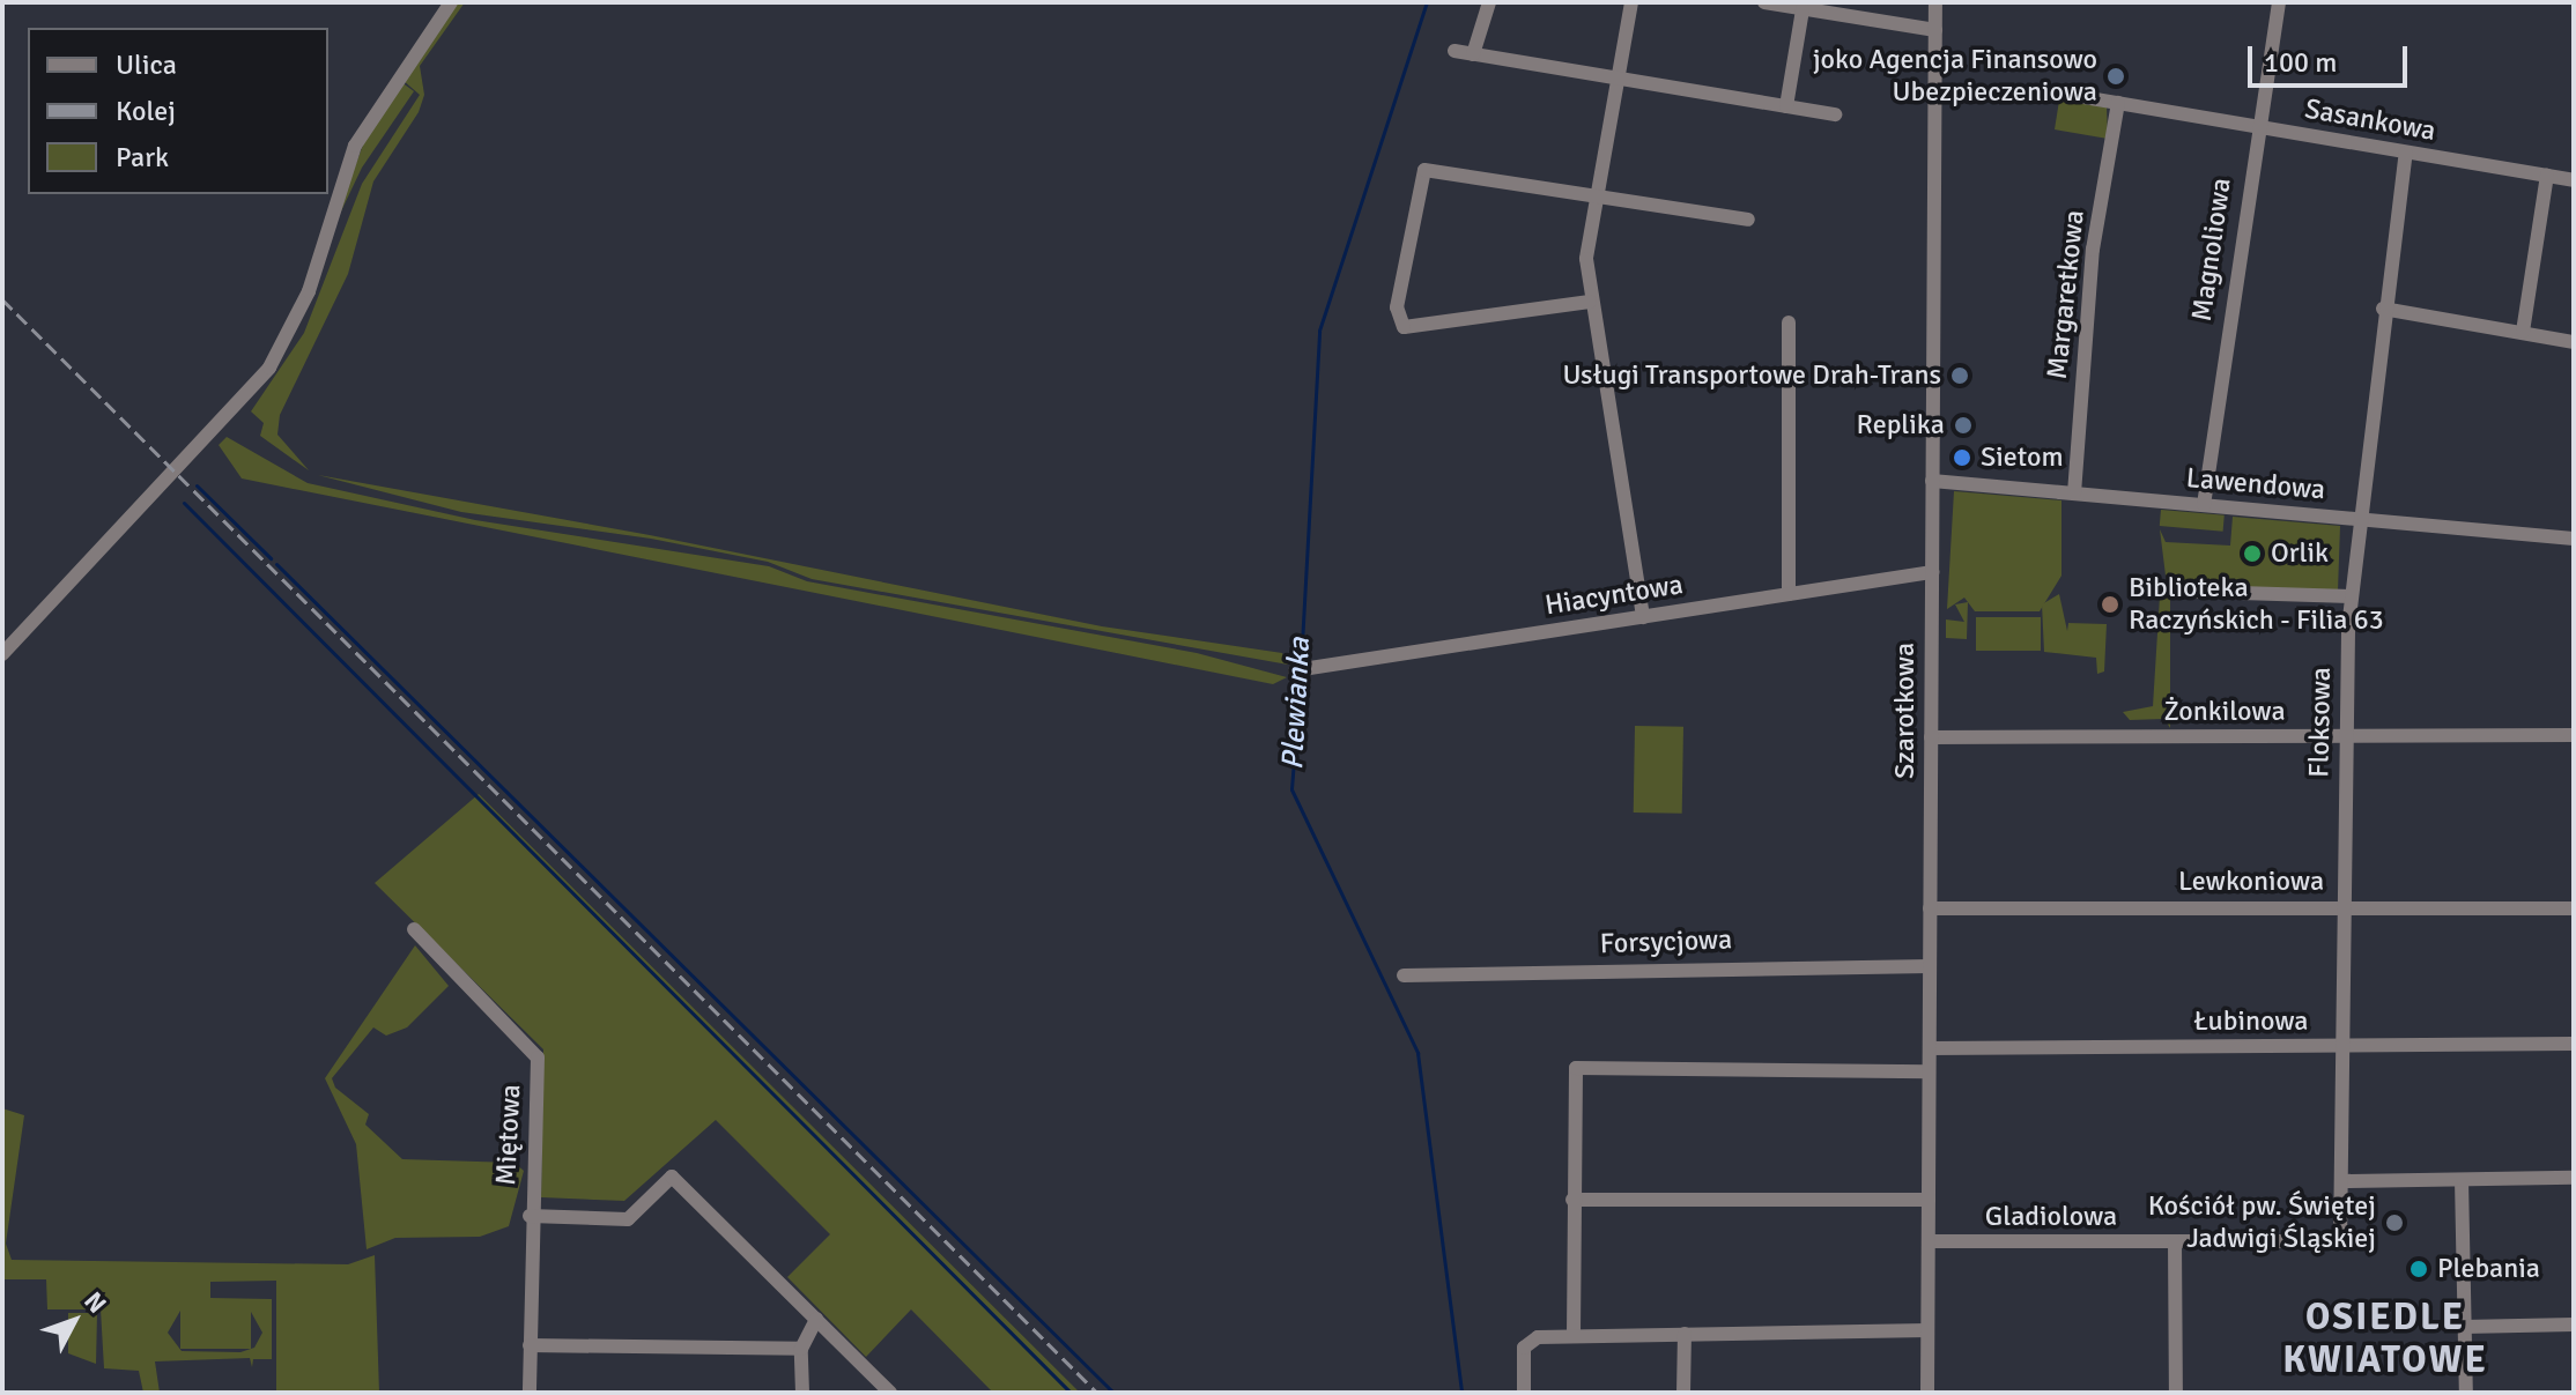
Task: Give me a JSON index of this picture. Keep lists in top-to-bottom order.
{
  "streets": {
    "street": [
      "Sasankowa",
      "Magnoliowa",
      "Margaretkowa",
      "Lawendowa",
      "Hiacyntowa",
      "Szarotkowa",
      "Żonkilowa",
      "Floksowa",
      "Lewkoniowa",
      "Forsycjowa",
      "Łubinowa",
      "Miętowa",
      "Gladiolowa"
    ]
  },
  "crossings": [
    ["Sasankowa", "Magnoliowa"],
    ["Sasankowa", "Margaretkowa"],
    ["Sasankowa", "Floksowa"],
    ["Magnoliowa", "Lawendowa"],
    ["Margaretkowa", "Lawendowa"],
    ["Lawendowa", "Szarotkowa"],
    ["Lawendowa", "Floksowa"],
    ["Hiacyntowa", "Szarotkowa"],
    ["Szarotkowa", "Żonkilowa"],
    ["Szarotkowa", "Lewkoniowa"],
    ["Szarotkowa", "Forsycjowa"],
    ["Szarotkowa", "Łubinowa"],
    ["Szarotkowa", "Gladiolowa"],
    ["Żonkilowa", "Floksowa"],
    ["Floksowa", "Lewkoniowa"],
    ["Floksowa", "Łubinowa"],
    ["Floksowa", "Gladiolowa"]
  ],
  "districts": ["OSIEDLE KWIATOWE"],
  "water": ["Plewianka"],
  "places": [
    "joko Agencja Finansowo Ubezpieczeniowa",
    "Usługi Transportowe Drah-Trans",
    "Replika",
    "Sietom",
    "Orlik",
    "Biblioteka Raczyńskich - Filia 63",
    "Kościół pw. Świętej Jadwigi Śląskiej",
    "Plebania"
  ],
  "legend": ["Ulica", "Kolej", "Park"],
  "scale_bar": "100 m",
  "north": "top right"
}
